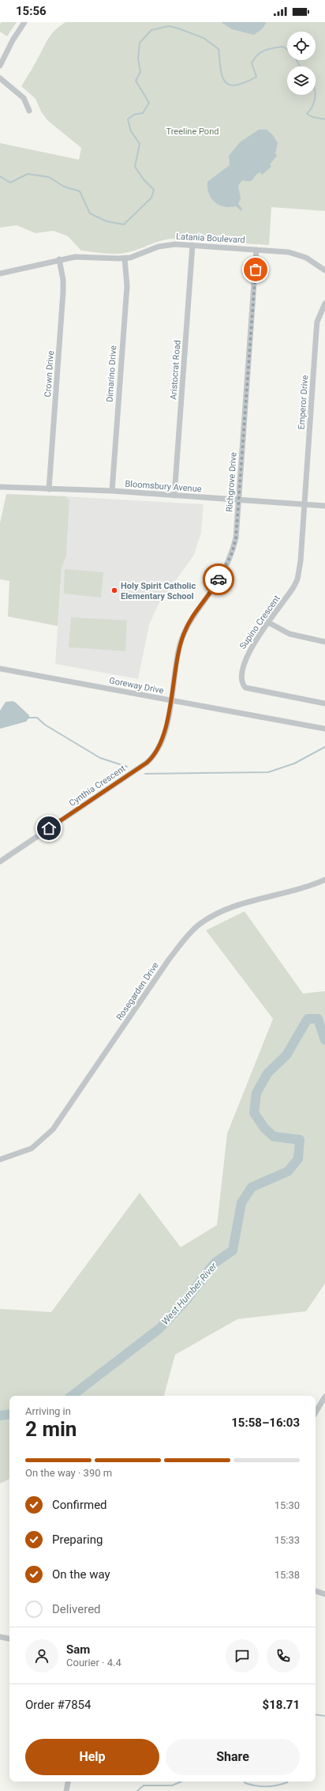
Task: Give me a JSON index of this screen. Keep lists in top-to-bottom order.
{
  "streets": {
    "street": [
      "Latania Boulevard",
      "Aristocrat Road",
      "Crown Drive",
      "Dimarino Drive",
      "Emperor Drive",
      "Richgrove Drive",
      "Bloomsbury Avenue",
      "Supino Crescent",
      "Goreway Drive",
      "Cynthia Crescent",
      "Rosegarden Drive"
    ]
  },
  "crossings": [
    ["Latania Boulevard", "Aristocrat Road"],
    ["Latania Boulevard", "Crown Drive"],
    ["Latania Boulevard", "Dimarino Drive"],
    ["Latania Boulevard", "Richgrove Drive"],
    ["Aristocrat Road", "Bloomsbury Avenue"],
    ["Crown Drive", "Bloomsbury Avenue"],
    ["Dimarino Drive", "Bloomsbury Avenue"],
    ["Emperor Drive", "Bloomsbury Avenue"],
    ["Emperor Drive", "Supino Crescent"],
    ["Richgrove Drive", "Bloomsbury Avenue"],
    ["Richgrove Drive", "Goreway Drive"],
    ["Richgrove Drive", "Cynthia Crescent"],
    ["Bloomsbury Avenue", "Supino Crescent"],
    ["Goreway Drive", "Cynthia Crescent"]
  ],
  "water": ["West Humber River"],
  "parks": ["Treeline Pond"],
  "places": ["Holy Spirit Catholic Elementary School"],
  "page": {
    "status": "15:56",
    "heading": ["2 min", "Arriving in", "15:58–16:03"],
    "panel": [
      "Sam",
      "Courier · 4.4",
      "Order #7854",
      "$18.71"
    ],
    "bar": "On the way · 390 m",
    "list": [
      ["Confirmed", "15:30"],
      ["Preparing", "15:33"],
      ["On the way", "15:38"],
      "Delivered"
    ],
    "buttons": ["Help", "Share"]
  }
}
